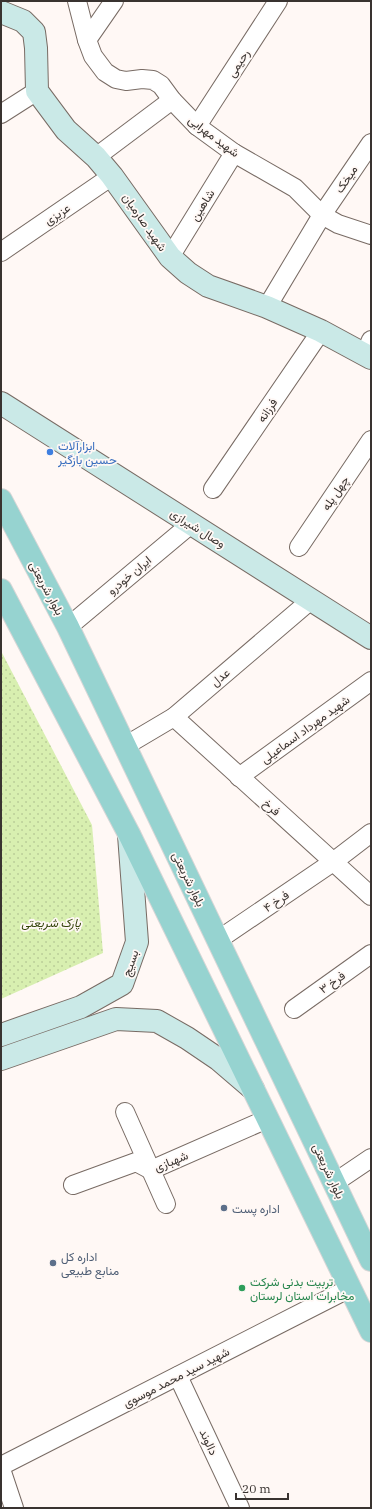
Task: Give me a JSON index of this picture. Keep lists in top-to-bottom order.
{
  "streets": {
    "main road": ["بلوار شریعتی"],
    "street": [
      "رحیمی",
      "شهید مهرابی",
      "میخک",
      "شاهين",
      "عزیزی",
      "شهید صارمیان",
      "فرزانه",
      "چهل پله",
      "وصال شیرازی",
      "ایران خودرو",
      "عدل",
      "شهید مهرداد اسماعیلی",
      "فرخ",
      "فرخ ۴",
      "بسیج",
      "فرخ ۳",
      "شهبازی",
      "شهید سید محمد موسوی",
      "دالوند"
    ]
  },
  "crossings": [
    ["رحیمی", "شهید مهرابی"],
    ["شهید مهرابی", "میخک"],
    ["شهید مهرابی", "شاهين"],
    ["میخک", "شهید صارمیان"],
    ["شاهين", "شهید صارمیان"],
    ["عزیزی", "شهید صارمیان"],
    ["شهید صارمیان", "فرزانه"],
    ["وصال شیرازی", "ایران خودرو"],
    ["وصال شیرازی", "عدل"],
    ["ایران خودرو", "بلوار شریعتی"],
    ["بلوار شریعتی", "عدل"],
    ["بلوار شریعتی", "فرخ ۴"],
    ["عدل", "فرخ"],
    ["شهید مهرداد اسماعیلی", "فرخ"],
    ["فرخ", "فرخ ۴"],
    ["شهید سید محمد موسوی", "دالوند"]
  ],
  "parks": ["پارک شریعتی"],
  "places": [
    "ابزارآلات حسین بازگیر",
    "اداره پست",
    "اداره کل منابع طبیعی",
    "تربیت بدنی شرکت مخابرات استان لرستان"
  ],
  "scale_bar": "20 m"
}
